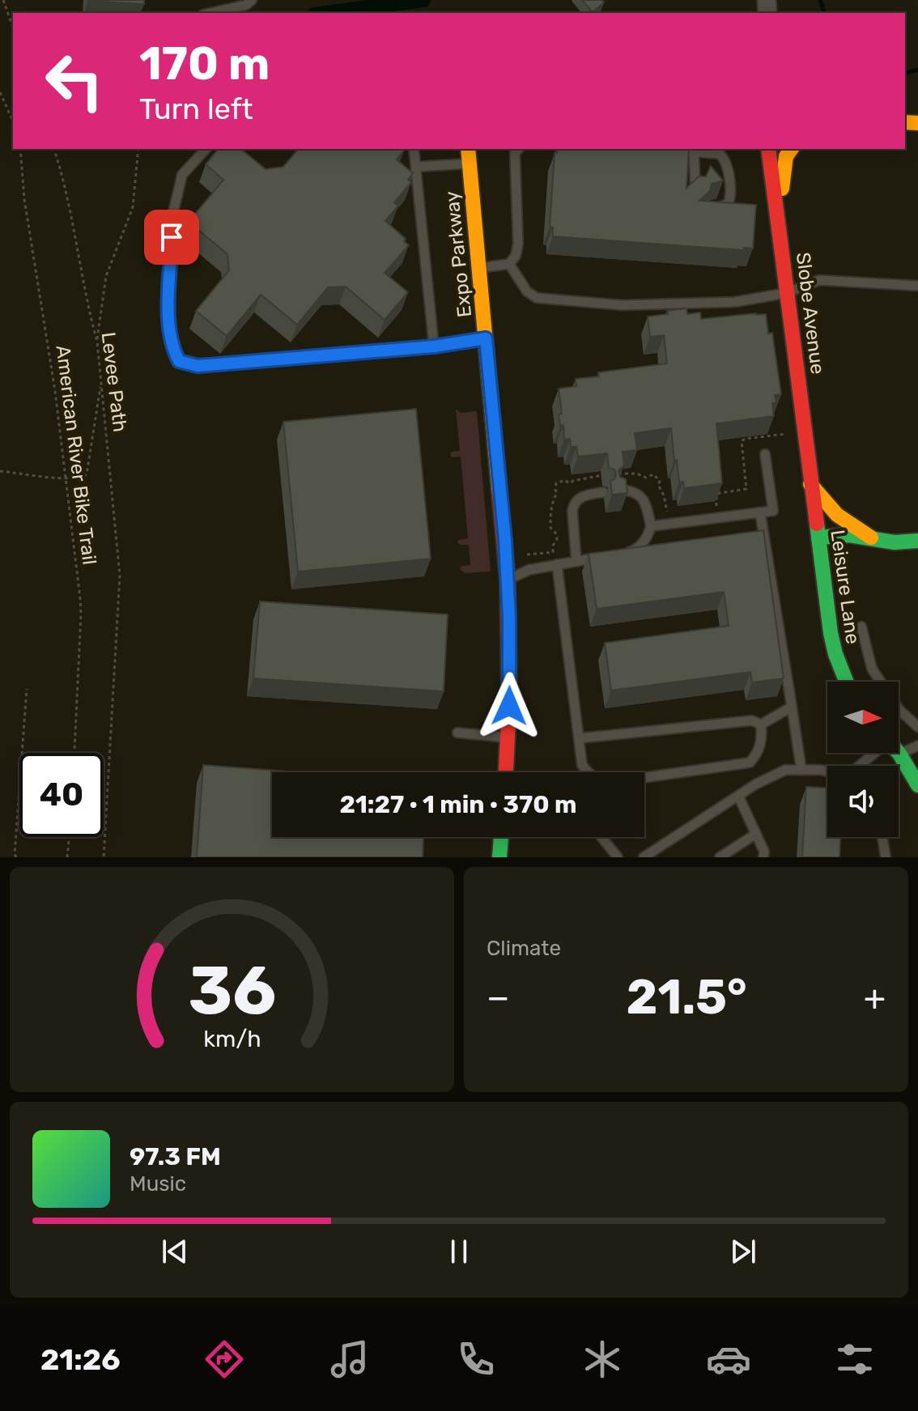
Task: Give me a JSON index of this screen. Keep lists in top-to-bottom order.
{
  "streets": {
    "main road": ["Expo Parkway", "Slobe Avenue", "Leisure Lane"],
    "path": ["Levee Path", "American River Bike Trail"]
  },
  "crossings": [
    ["Slobe Avenue", "Leisure Lane"]
  ],
  "north": "right",
  "page": {
    "turn": ["170 m", "Turn left"],
    "limit": "40",
    "trip": "21:27 · 1 min · 370 m",
    "tile": "Climate",
    "heat": ["−", "21.5°", "+"],
    "song": ["97.3 FM", "Music"],
    "tabs": "21:26",
    "gauge": ["36", "km/h"]
  }
}
